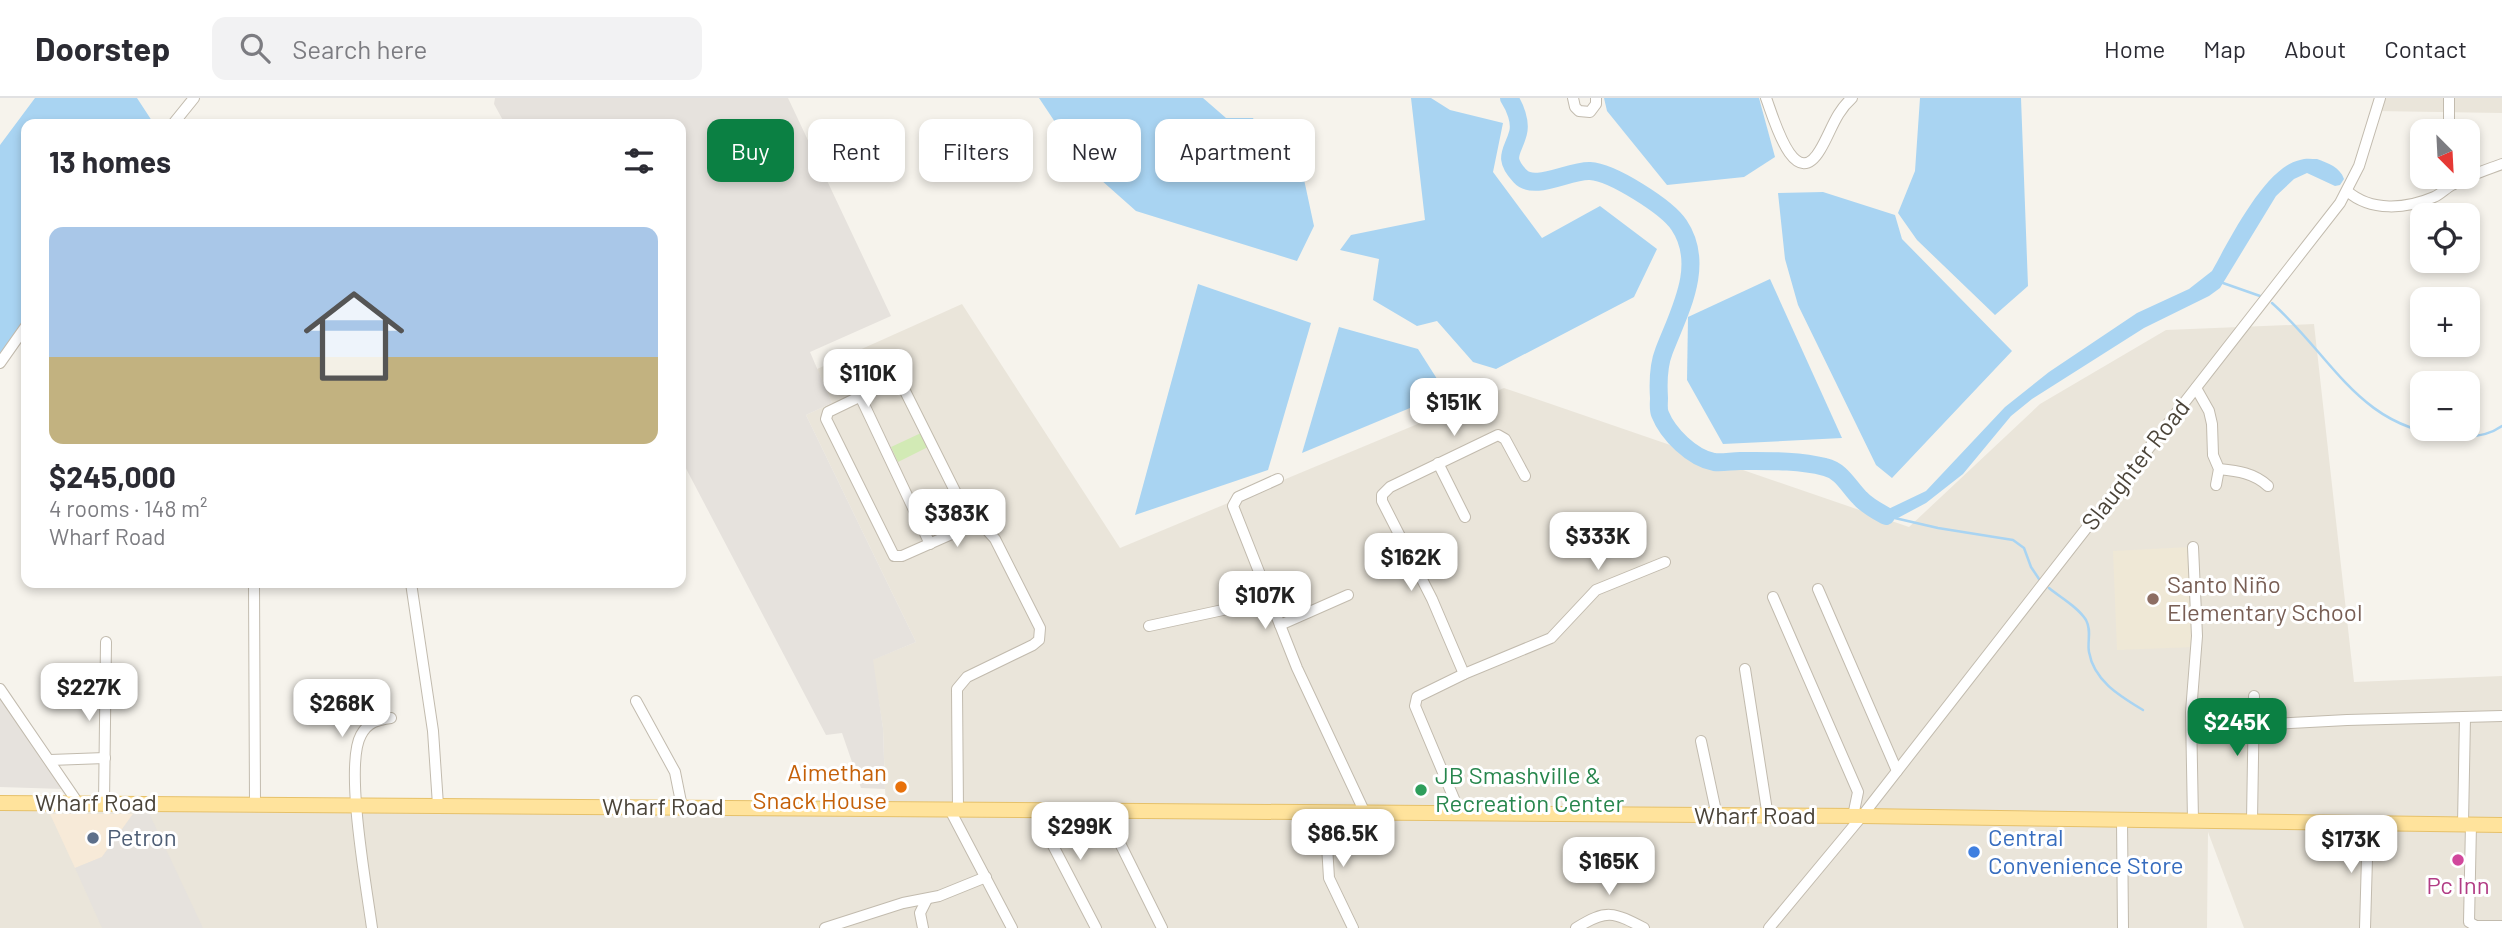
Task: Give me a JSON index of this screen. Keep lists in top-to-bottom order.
{
  "streets": {
    "main road": ["Wharf Road"],
    "street": ["Slaughter Road"]
  },
  "crossings": [
    ["Slaughter Road", "Wharf Road"]
  ],
  "places": [
    "Santo Niño Elementary School",
    "Aimethan Snack House",
    "JB Smashville & Recreation Center",
    "Petron",
    "Central Convenience Store",
    "Pc Inn"
  ],
  "north": "bottom right",
  "page": {
    "header": "Doorstep",
    "search": "Search here",
    "nav": [
      "Home",
      "Map",
      "About",
      "Contact"
    ],
    "map_buttons": ["+", "−"],
    "chip": [
      "Buy",
      "Rent",
      "Filters",
      "New",
      "Apartment"
    ],
    "heading": "13 homes",
    "list": [
      {
        "name": "$245,000",
        "note": "4 rooms · 148 m² · Wharf Road"
      }
    ],
    "price": [
      "$110K",
      "$151K",
      "$383K",
      "$333K",
      "$162K",
      "$107K",
      "$227K",
      "$268K",
      "$245K",
      "$299K",
      "$86.5K",
      "$173K",
      "$165K"
    ]
  }
}
